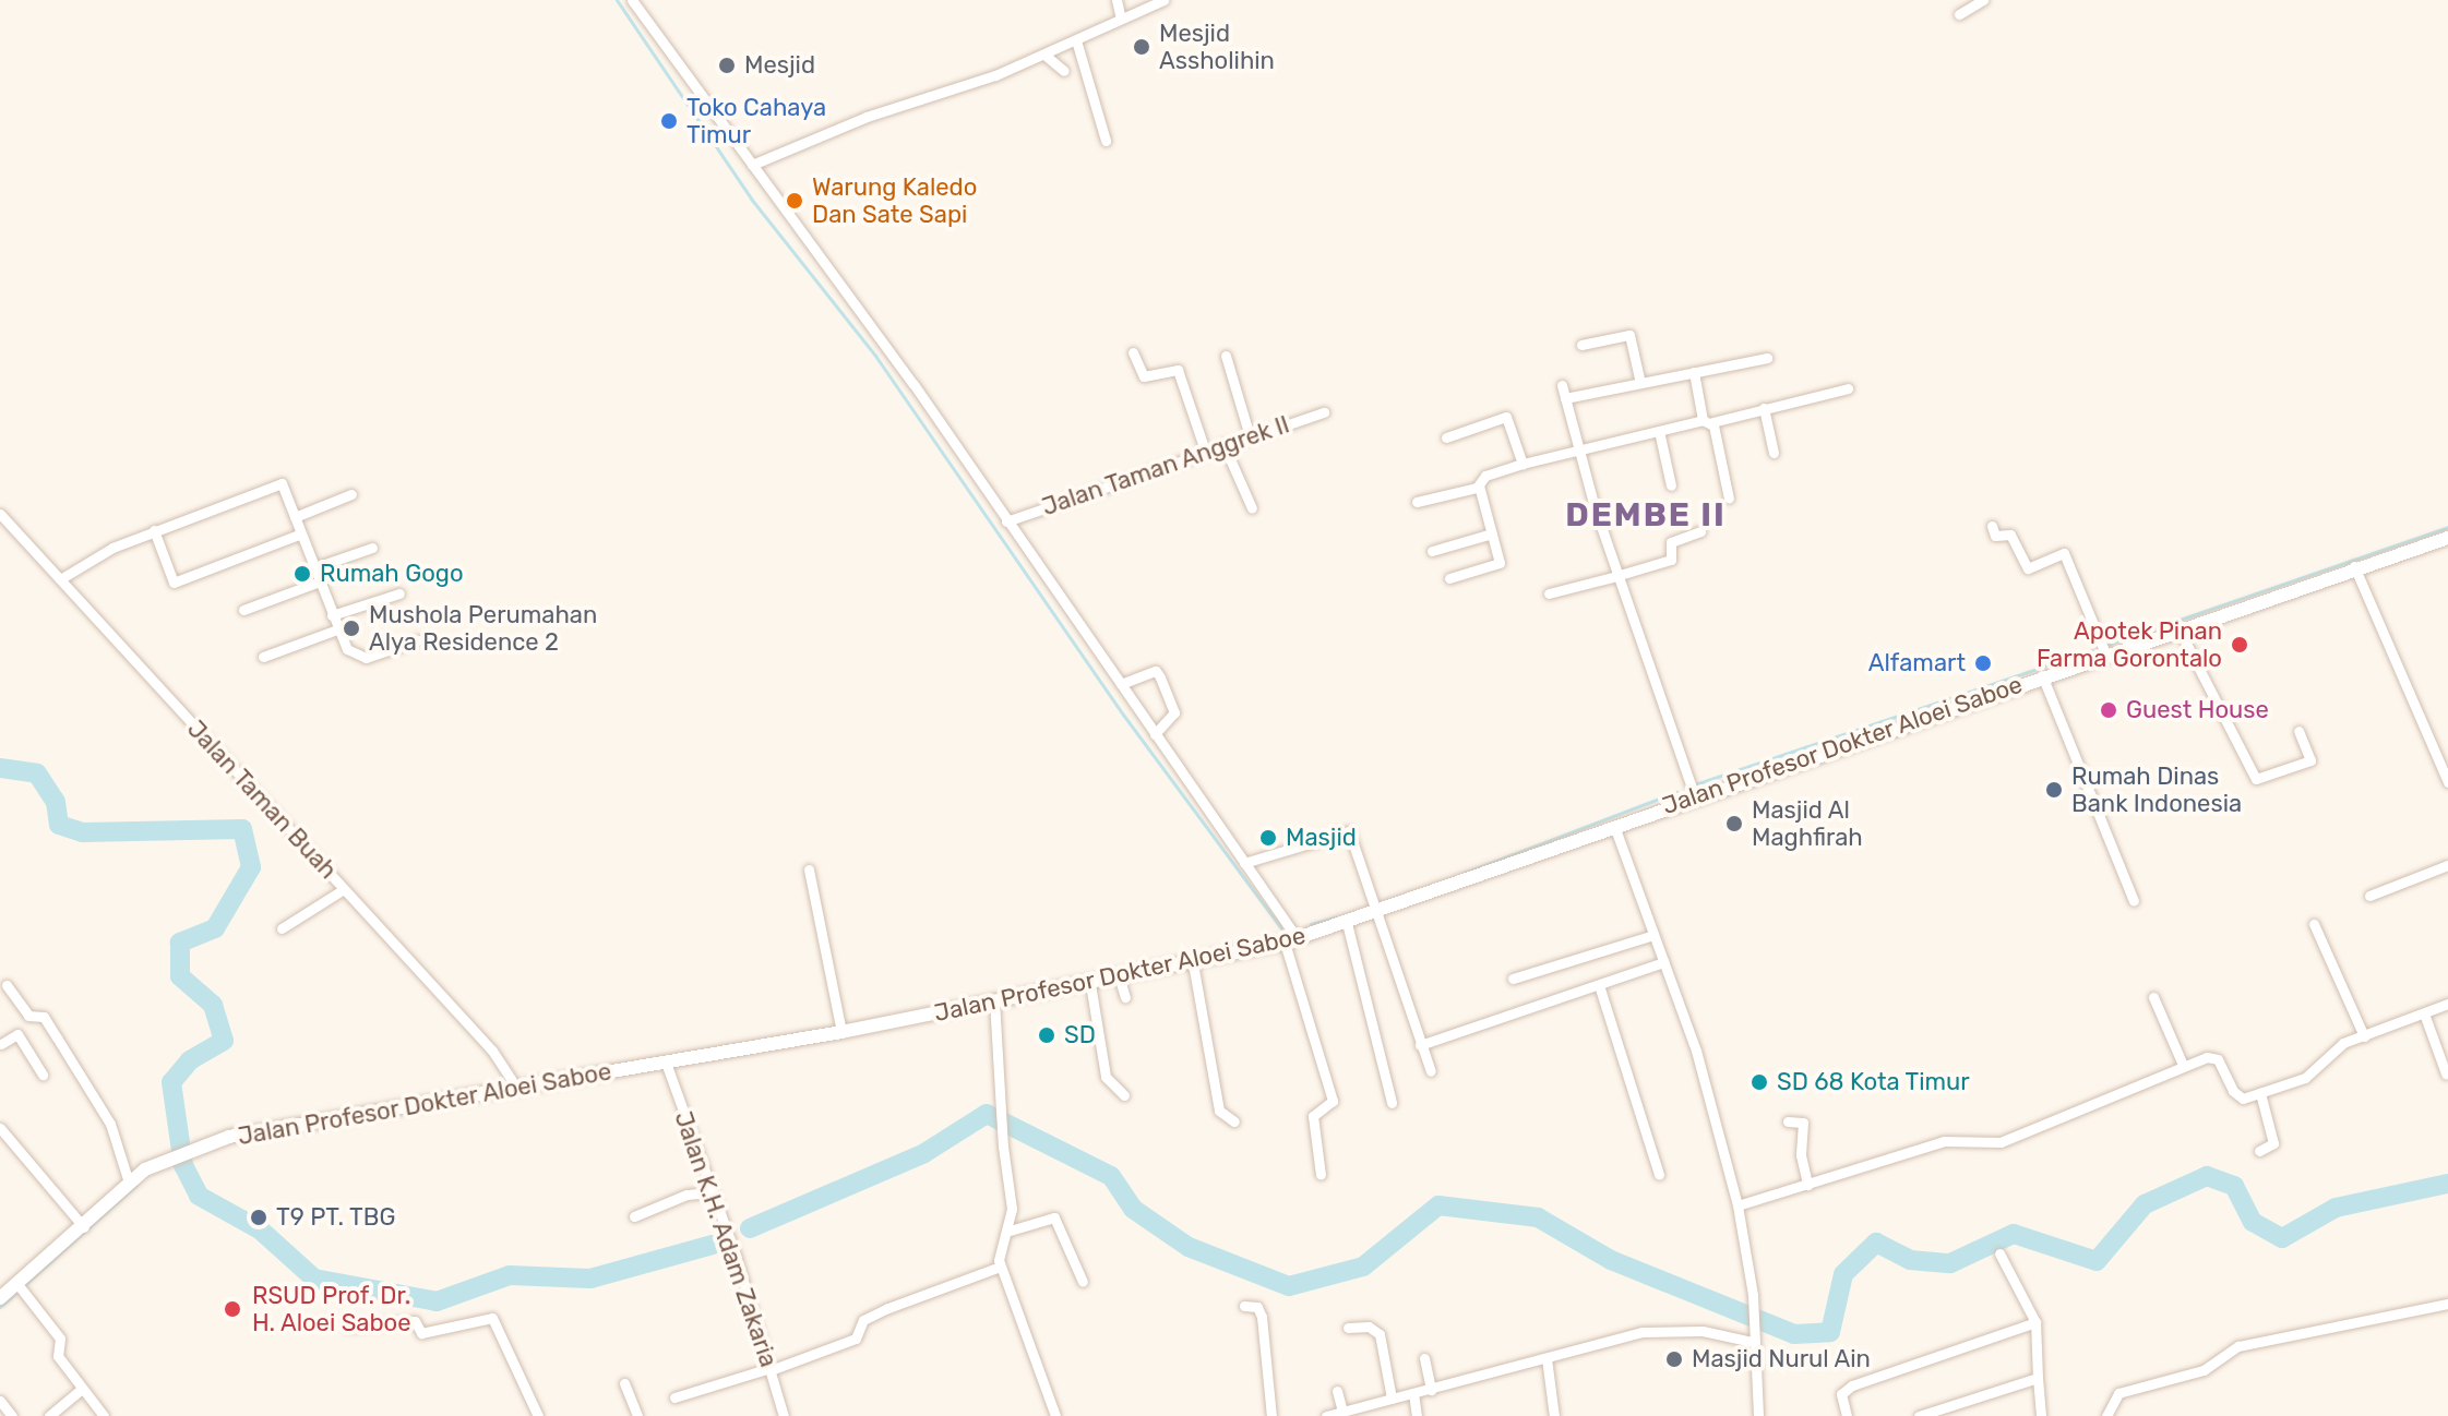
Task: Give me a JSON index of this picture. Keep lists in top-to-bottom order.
{
  "streets": {
    "street": [
      "Jalan Taman Anggrek II",
      "Jalan Profesor Dokter Aloei Saboe",
      "Jalan Taman Buah",
      "Jalan K.H. Adam Zakaria"
    ]
  },
  "crossings": [
    ["Jalan Profesor Dokter Aloei Saboe", "Jalan Taman Buah"],
    ["Jalan Profesor Dokter Aloei Saboe", "Jalan K.H. Adam Zakaria"]
  ],
  "districts": ["DEMBE II"],
  "places": [
    "Mesjid Assholihin",
    "Mesjid",
    "Toko Cahaya Timur",
    "Warung Kaledo Dan Sate Sapi",
    "Rumah Gogo",
    "Mushola Perumahan Alya Residence 2",
    "Apotek Pinan Farma Gorontalo",
    "Alfamart",
    "Guest House",
    "Rumah Dinas Bank Indonesia",
    "Masjid Al Maghfirah",
    "Masjid",
    "SD",
    "SD 68 Kota Timur",
    "T9 PT. TBG",
    "RSUD Prof. Dr. H. Aloei Saboe",
    "Masjid Nurul Ain"
  ]
}
